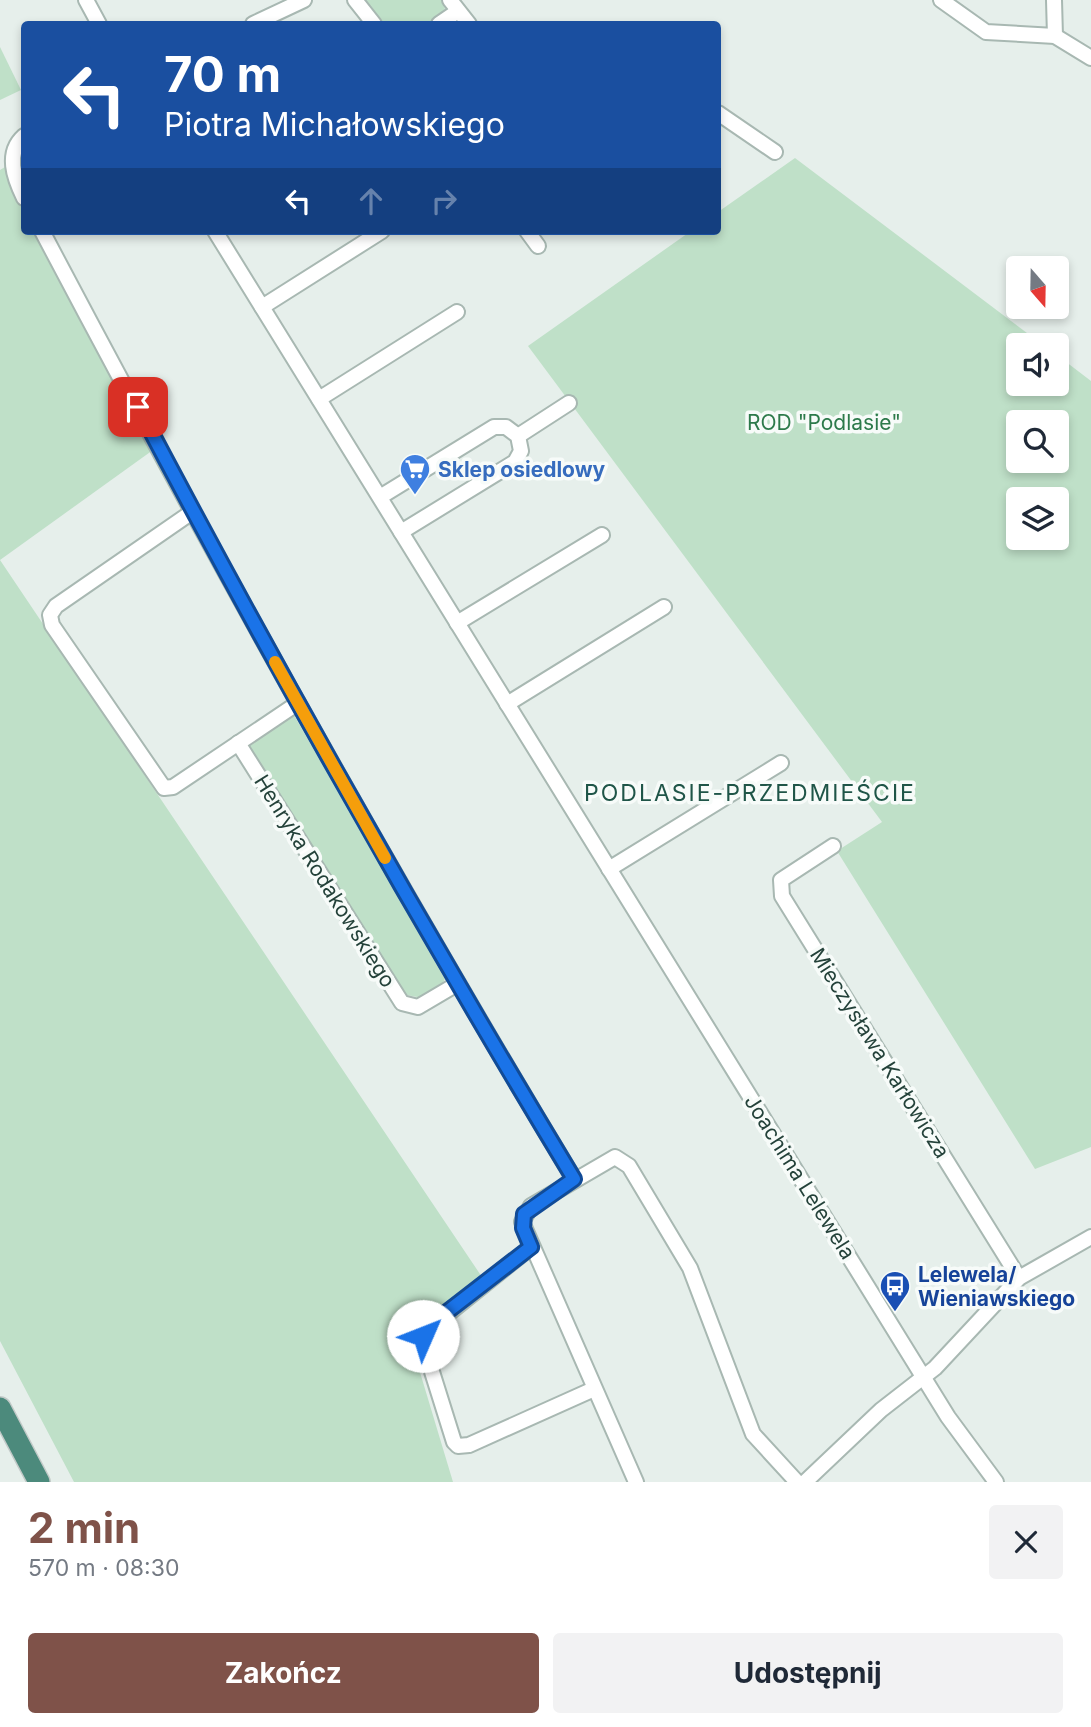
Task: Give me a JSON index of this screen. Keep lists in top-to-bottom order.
{
  "streets": {
    "street": ["Henryka Rodakowskiego", "Mieczysława Karłowicza", "Joachima Lelewela"]
  },
  "districts": ["PODLASIE-PRZEDMIEŚCIE"],
  "parks": ["ROD \"Podlasie\""],
  "places": {
    "supermarket": ["Sklep osiedlowy"],
    "bus stop": ["Lelewela/ Wieniawskiego"]
  },
  "north": "bottom",
  "page": {
    "turn": ["70 m", "Piotra Michałowskiego"],
    "heading": ["2 min", "570 m · 08:30"],
    "buttons": ["Zakończ", "Udostępnij"]
  }
}
